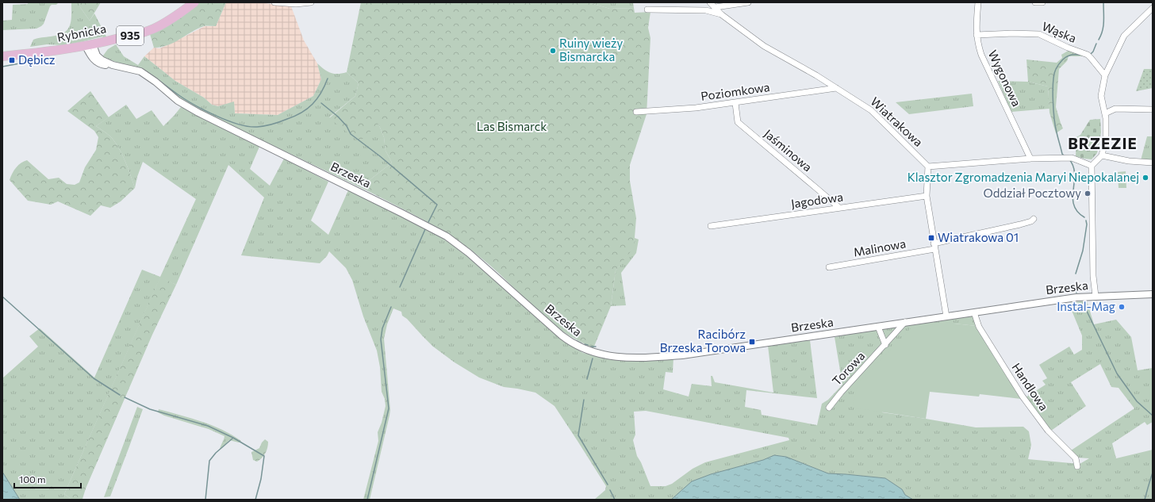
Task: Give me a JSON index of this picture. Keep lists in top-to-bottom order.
{
  "streets": {
    "main road": ["Rybnicka", "935"],
    "street": [
      "Wąska",
      "Wygonowa",
      "Poziomkowa",
      "Wiatrakowa",
      "Jaśminowa",
      "Brzeska",
      "Jagodowa",
      "Malinowa",
      "Torowa",
      "Handlowa"
    ]
  },
  "crossings": [
    ["Wąska", "Wygonowa"],
    ["Rybnicka", "Brzeska"],
    ["Poziomkowa", "Wiatrakowa"],
    ["Poziomkowa", "Jaśminowa"],
    ["Jaśminowa", "Jagodowa"],
    ["Brzeska", "Torowa"],
    ["Brzeska", "Handlowa"]
  ],
  "districts": ["BRZEZIE"],
  "parks": ["Las Bismarck"],
  "places": {
    "other": [
      "Ruiny wieży Bismarcka",
      "Klasztor Zgromadzenia Maryi Niepokalanej",
      "Oddział Pocztowy",
      "Instal-Mag"
    ],
    "transit": ["Dębicz", "Wiatrakowa 01", "Racibórz Brzeska Torowa"]
  },
  "scale_bar": "100 m"
}
